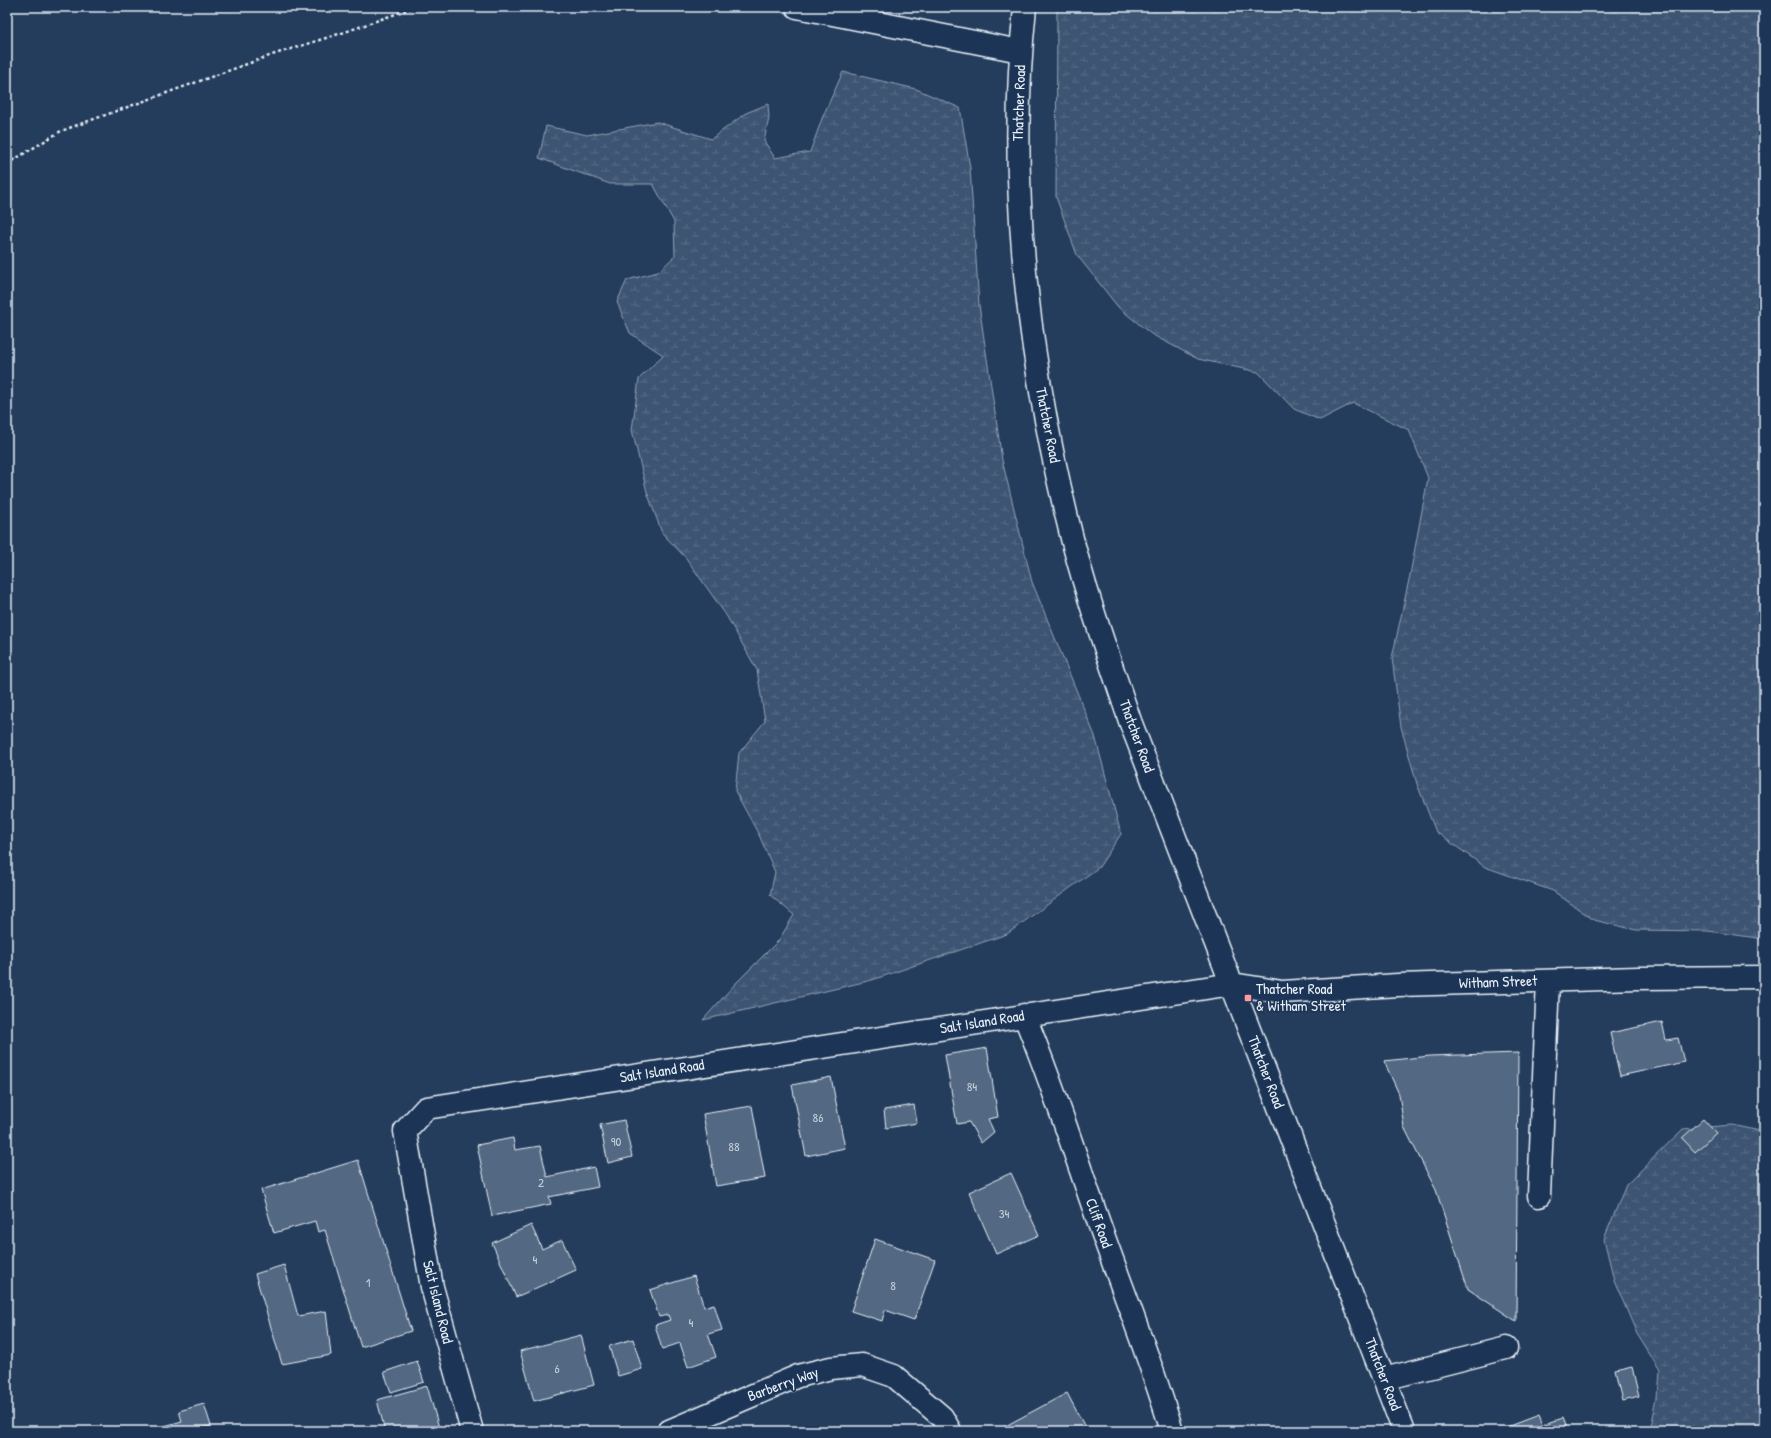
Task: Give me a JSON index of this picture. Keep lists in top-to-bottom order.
{
  "streets": {
    "street": [
      "Thatcher Road",
      "Witham Street",
      "Salt Island Road",
      "Cliff Road",
      "Barberry Way"
    ]
  },
  "crossings": [
    ["Thatcher Road", "Witham Street"],
    ["Thatcher Road", "Salt Island Road"],
    ["Witham Street", "Salt Island Road"],
    ["Salt Island Road", "Cliff Road"]
  ],
  "places": {
    "transit": ["Thatcher Road & Witham Street"]
  },
  "house_numbers": [
    "84",
    "86",
    "90",
    "88",
    "2",
    "34",
    "4",
    "1",
    "8",
    "4",
    "6"
  ]
}
